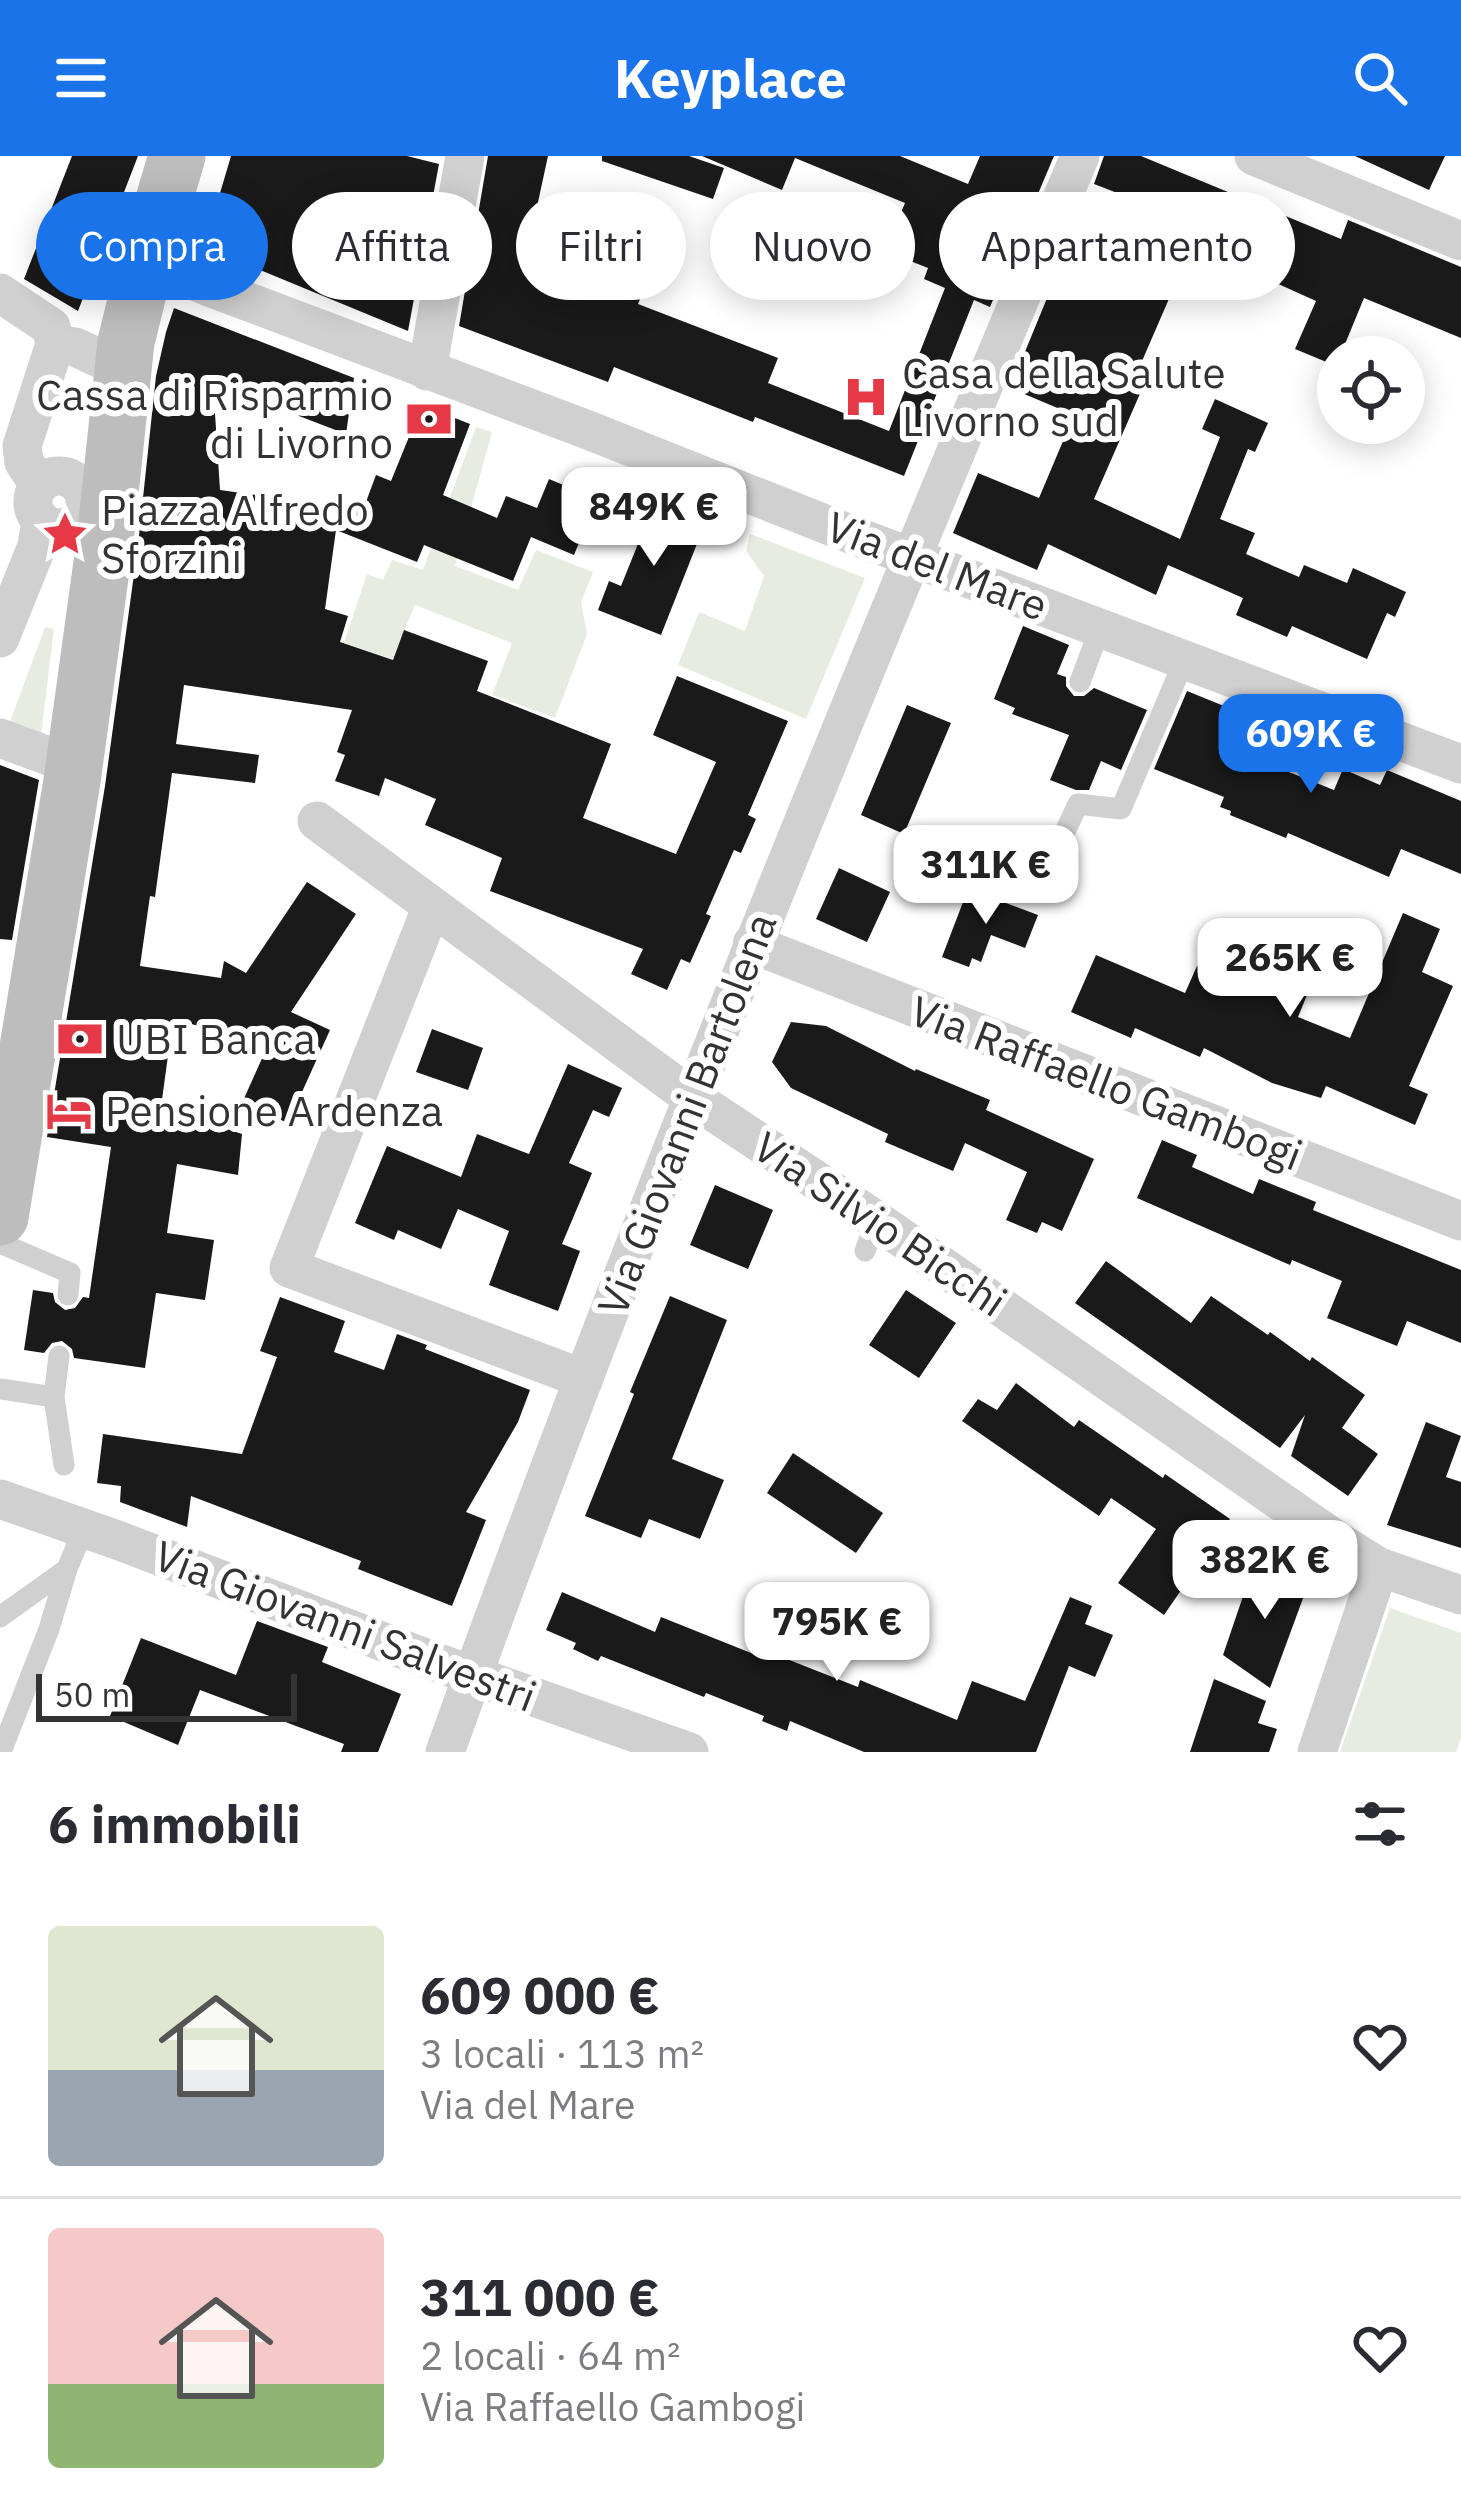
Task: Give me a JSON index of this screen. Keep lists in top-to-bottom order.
{
  "streets": {
    "street": [
      "Via del Mare",
      "Via Raffaello Gambogi",
      "Via Giovanni Bartolena",
      "Via Silvio Bicchi",
      "Via Giovanni Salvestri"
    ]
  },
  "crossings": [
    ["Via del Mare", "Via Giovanni Bartolena"],
    ["Via Raffaello Gambogi", "Via Giovanni Bartolena"],
    ["Via Giovanni Bartolena", "Via Silvio Bicchi"],
    ["Via Giovanni Bartolena", "Via Giovanni Salvestri"]
  ],
  "places": {
    "hospital": ["Casa della Salute Livorno sud"],
    "bank": ["Cassa di Risparmio di Livorno", "UBI Banca"],
    "place": ["Piazza Alfredo Sforzini"],
    "hotel": ["Pensione Ardenza"]
  },
  "scale_bar": "50 m",
  "page": {
    "header": "Keyplace",
    "chip": [
      "Compra",
      "Affitta",
      "Filtri",
      "Nuovo",
      "Appartamento"
    ],
    "price": [
      "849K €",
      "609K €",
      "311K €",
      "265K €",
      "382K €",
      "795K €"
    ],
    "scale": "50 m",
    "heading": "6 immobili",
    "list": [
      {
        "name": "609 000 €",
        "note": "3 locali · 113 m² · Via del Mare"
      },
      {
        "name": "311 000 €",
        "note": "2 locali · 64 m² · Via Raffaello Gambogi"
      }
    ]
  }
}
